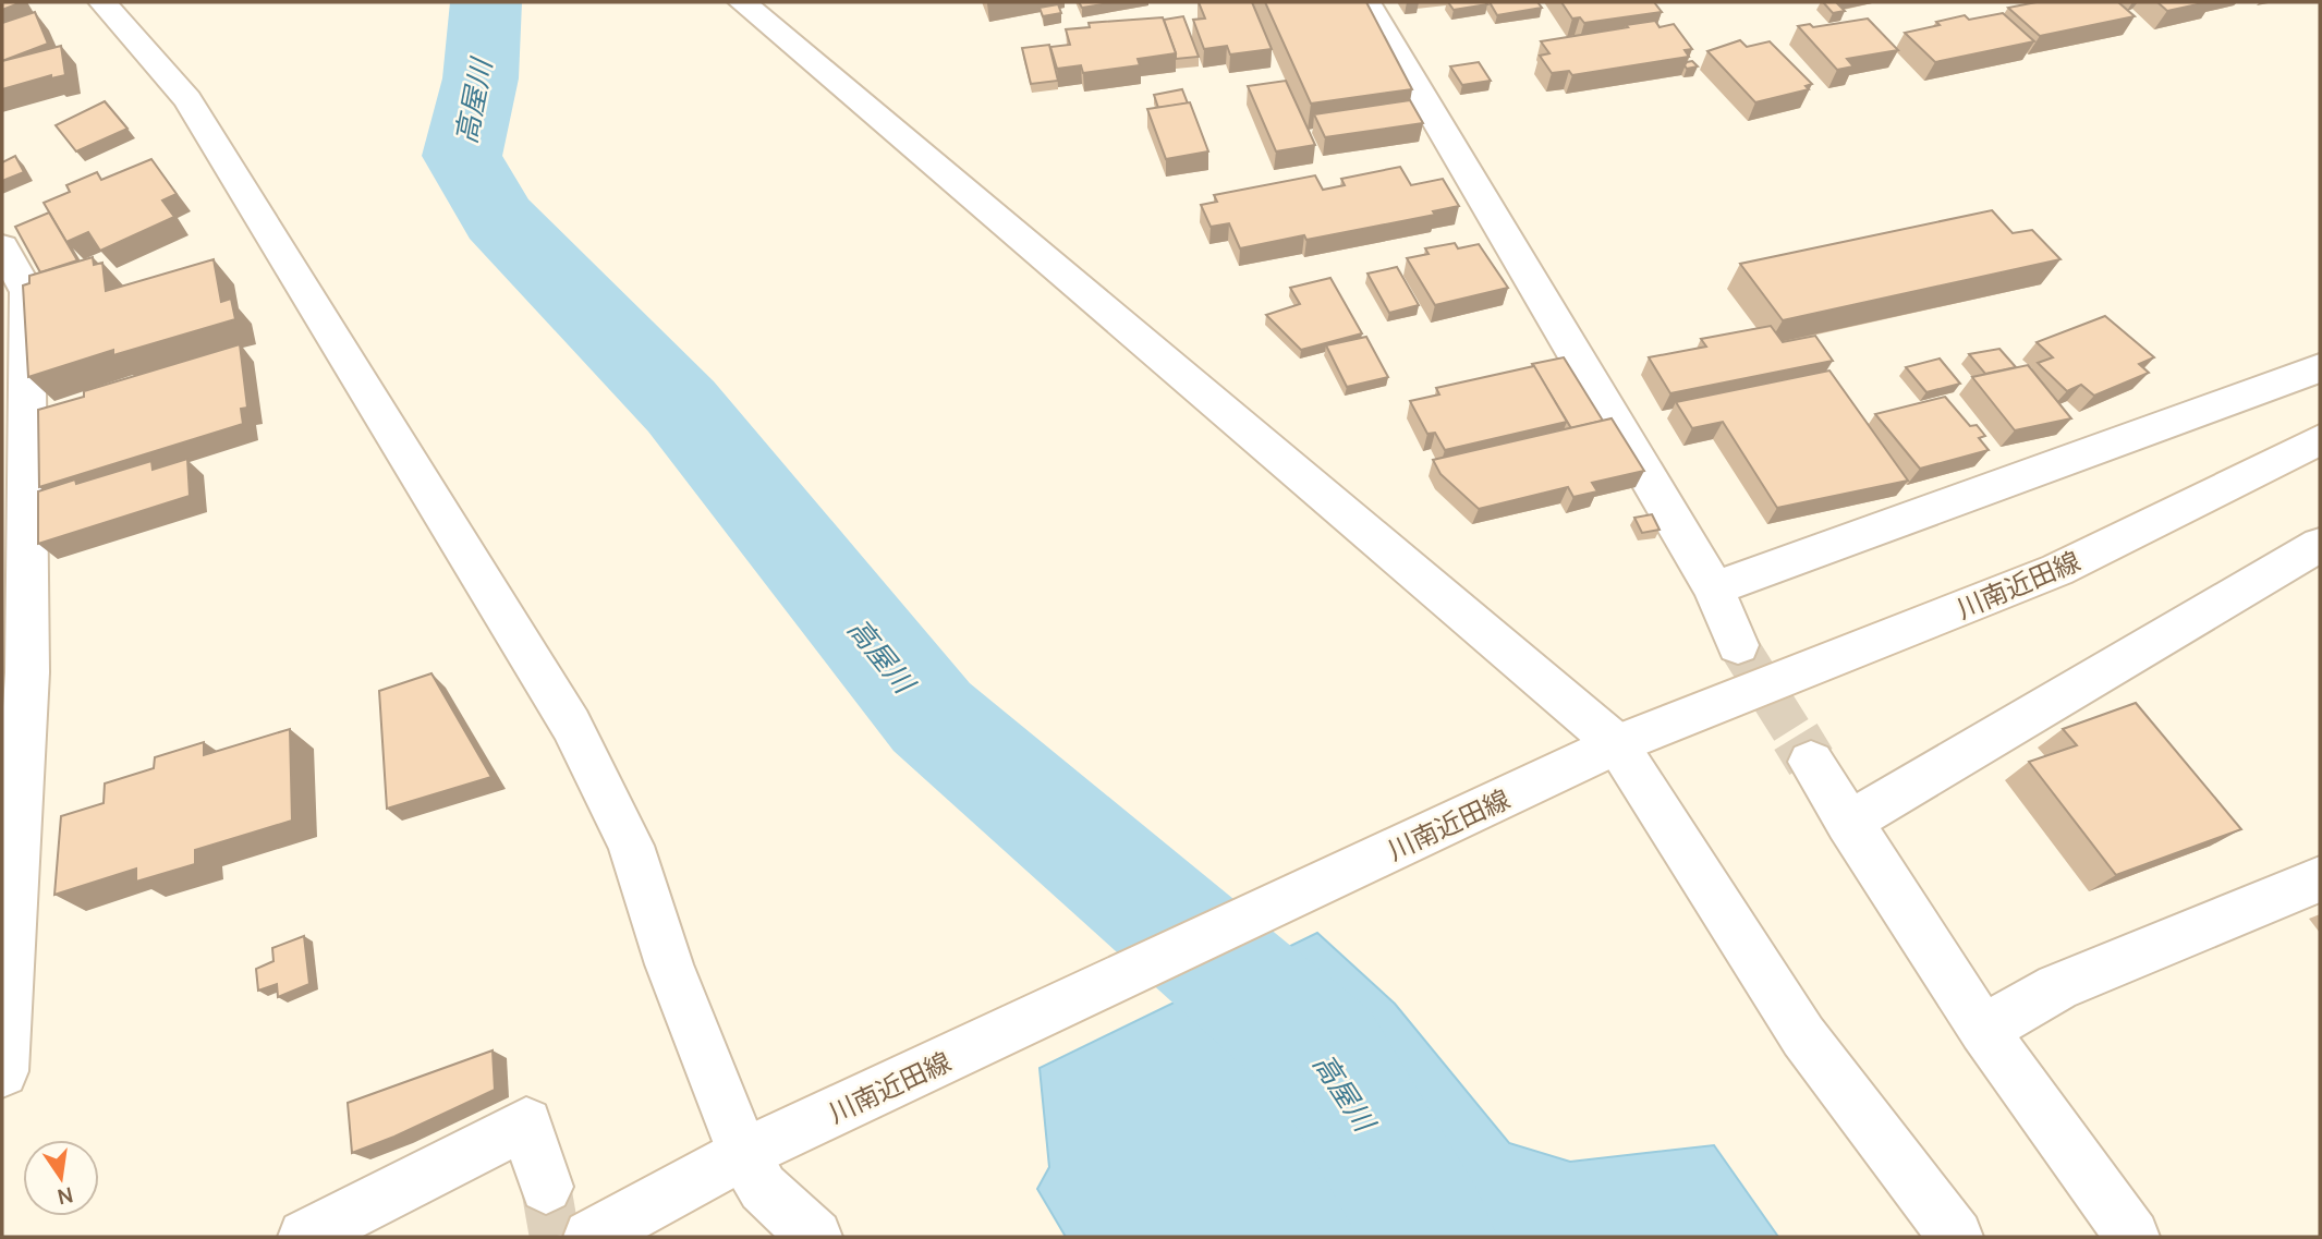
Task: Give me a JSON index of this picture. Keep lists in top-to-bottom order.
{
  "streets": {
    "street": ["川南近田線"]
  },
  "water": ["高屋川"],
  "north": "bottom"
}
